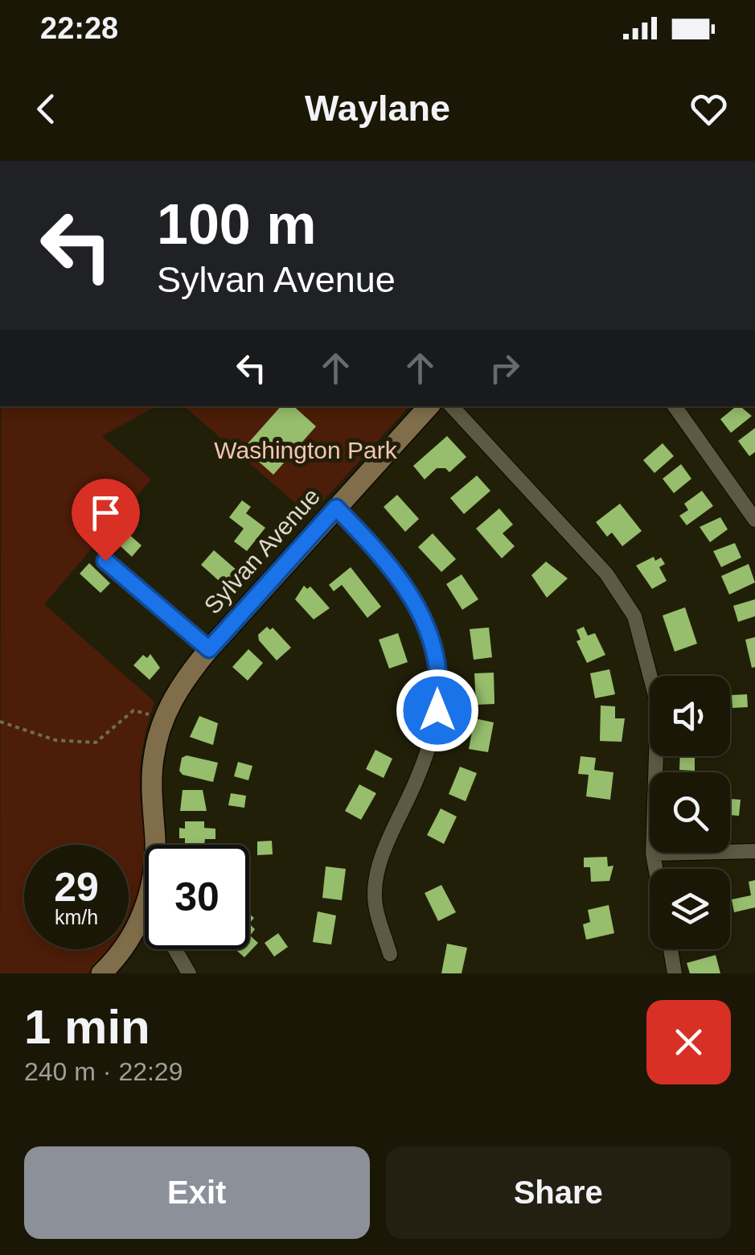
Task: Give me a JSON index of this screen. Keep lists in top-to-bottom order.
{
  "streets": {
    "street": ["Sylvan Avenue"]
  },
  "parks": ["Washington Park"],
  "page": {
    "status": "22:28",
    "header": "Waylane",
    "turn": ["100 m", "Sylvan Avenue"],
    "speed": "29 km/h",
    "limit": "30",
    "heading": ["1 min", "240 m · 22:29"],
    "buttons": ["Exit", "Share"]
  }
}
